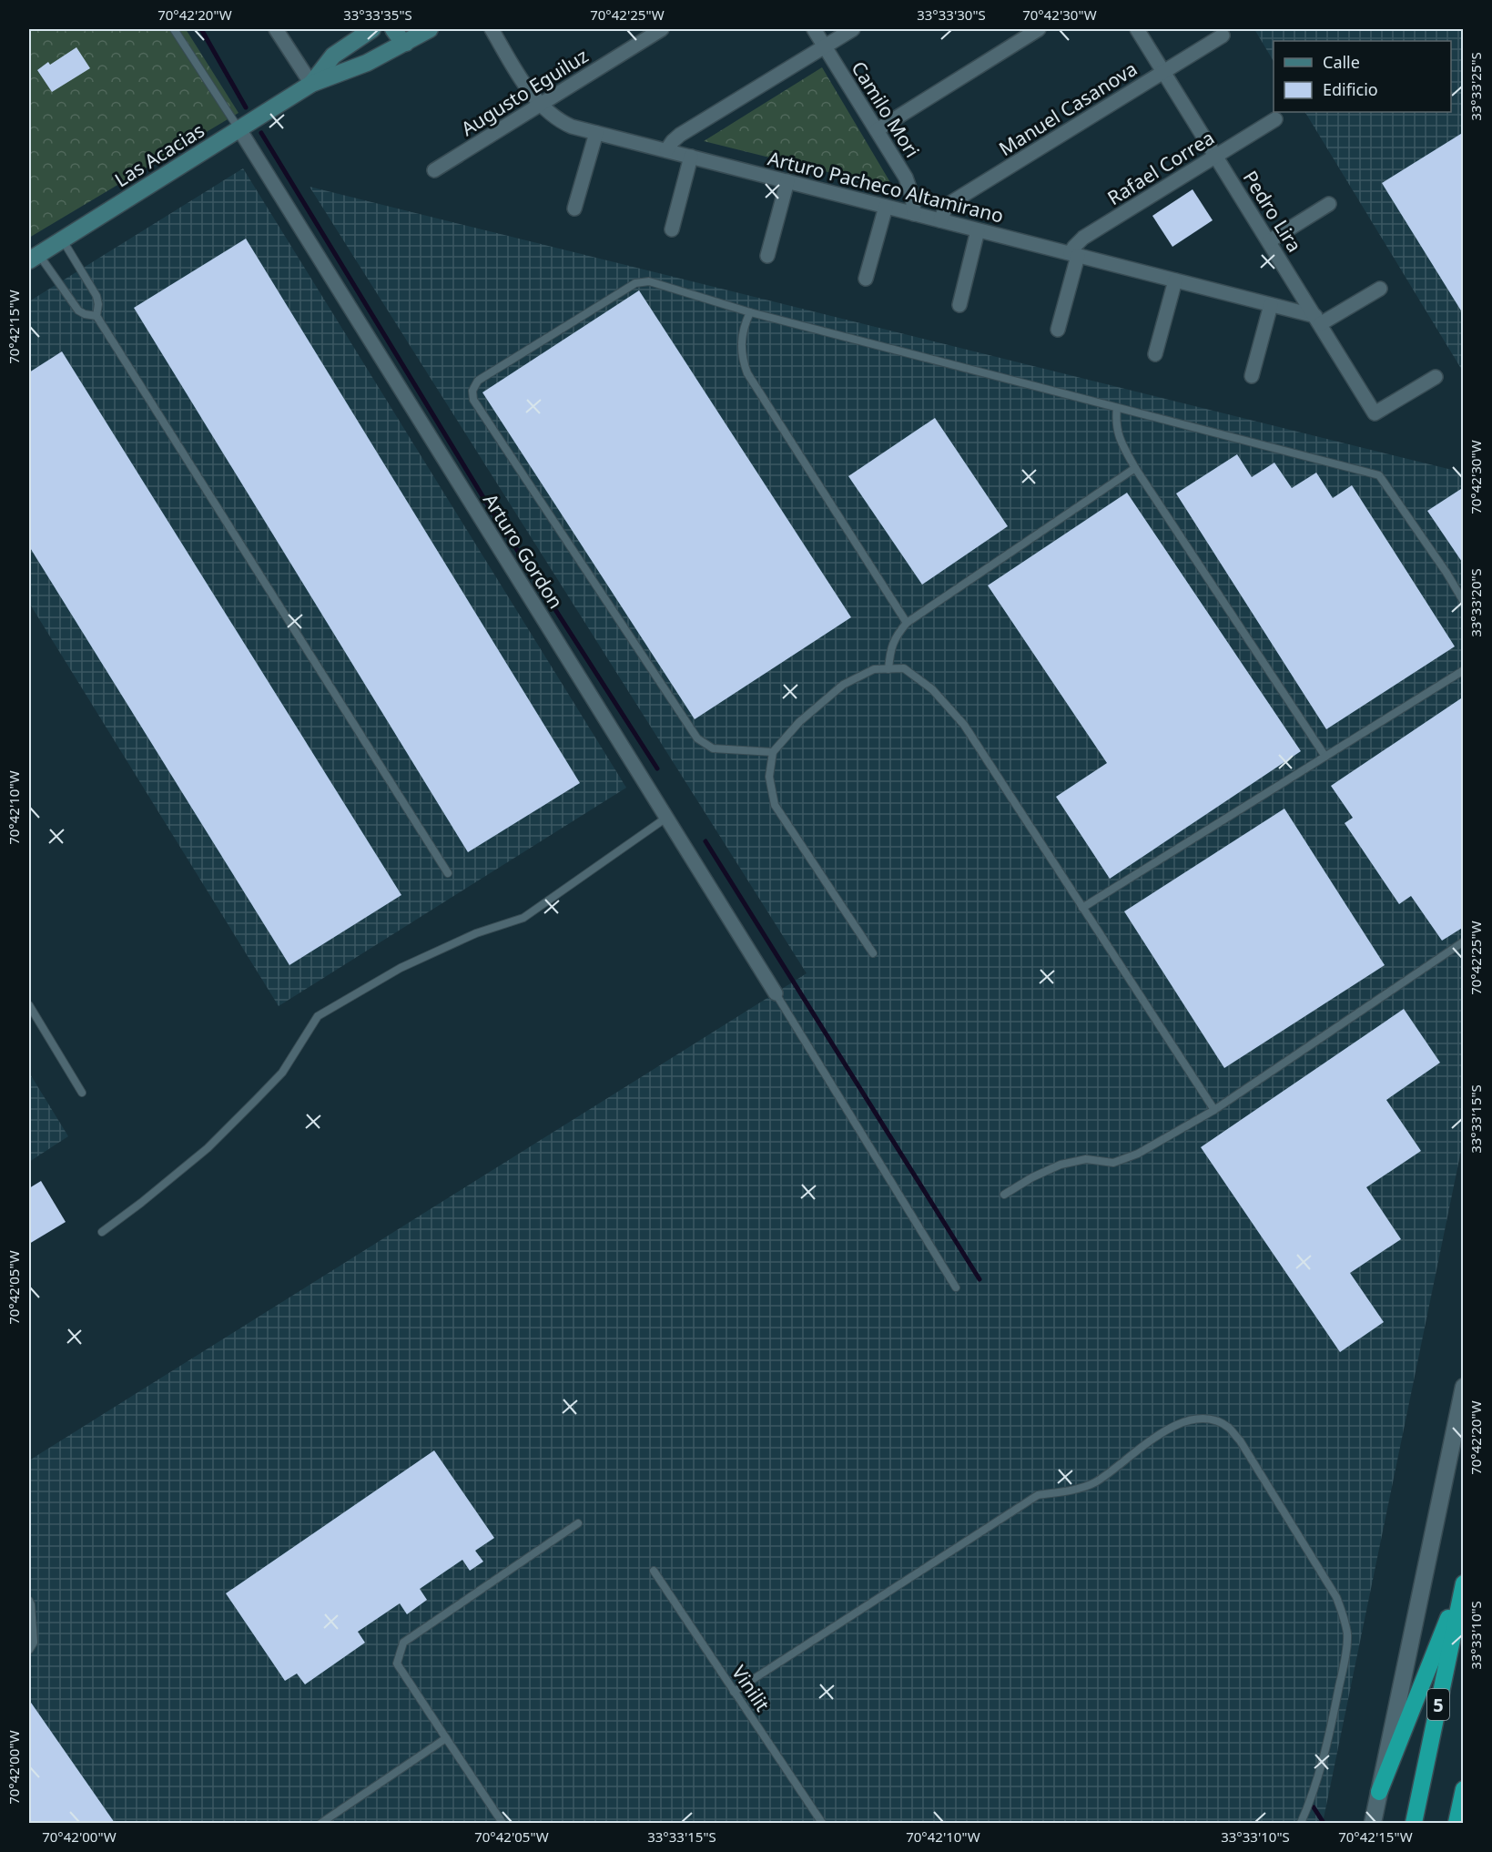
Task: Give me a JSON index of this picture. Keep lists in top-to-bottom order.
{
  "streets": {
    "highway": ["5"],
    "main road": ["Las Acacias"],
    "street": [
      "Augusto Eguiluz",
      "Manuel Casanova",
      "Camilo Mori",
      "Rafael Correa",
      "Arturo Pacheco Altamirano",
      "Pedro Lira",
      "Arturo Gordon"
    ],
    "lane": ["Vinilit"]
  },
  "crossings": [
    ["Augusto Eguiluz", "Arturo Pacheco Altamirano"],
    ["Manuel Casanova", "Arturo Pacheco Altamirano"],
    ["Manuel Casanova", "Pedro Lira"],
    ["Camilo Mori", "Arturo Pacheco Altamirano"],
    ["Las Acacias", "Arturo Gordon"],
    ["Rafael Correa", "Arturo Pacheco Altamirano"],
    ["Rafael Correa", "Pedro Lira"],
    ["Arturo Pacheco Altamirano", "Pedro Lira"]
  ],
  "legend": ["Calle", "Edificio"],
  "coordinates": [
    "70°42'20\"W",
    "33°33'35\"S",
    "70°42'25\"W",
    "33°33'30\"S",
    "70°42'30\"W",
    "33°33'25\"S",
    "70°42'15\"W",
    "33°33'20\"S",
    "70°42'10\"W",
    "33°33'15\"S",
    "70°42'05\"W",
    "33°33'10\"S",
    "70°42'00\"W"
  ]
}
